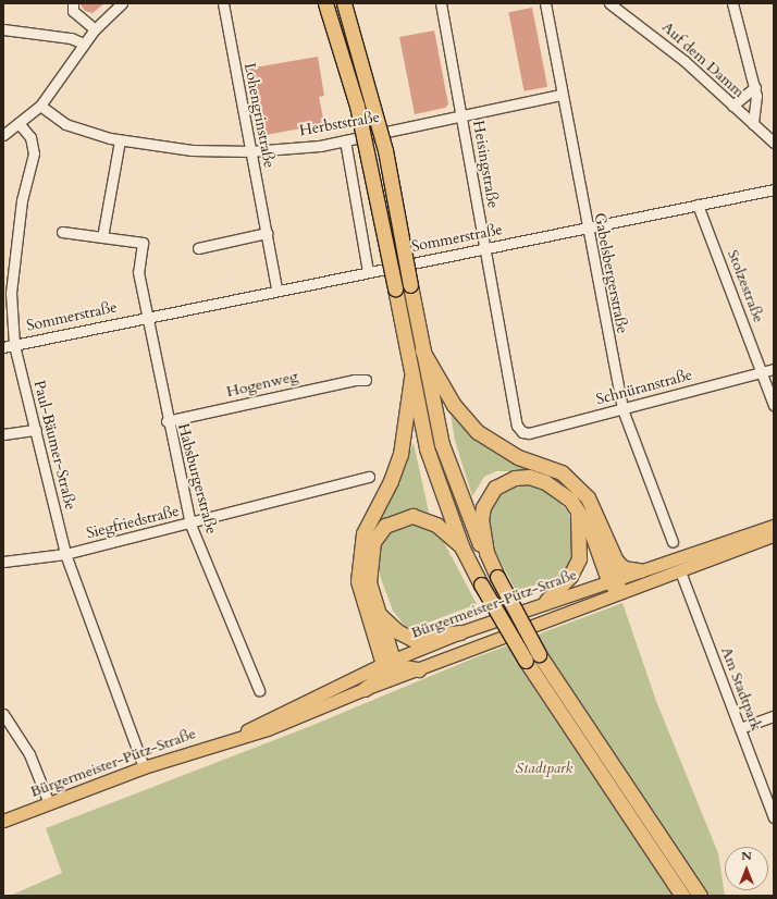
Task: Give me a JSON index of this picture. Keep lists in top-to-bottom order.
{
  "streets": {
    "main road": ["Bürgermeister-Pütz-Straße"],
    "street": [
      "Auf dem Damm",
      "Lohengrinstraße",
      "Herbststraße",
      "Heisingstraße",
      "Sommerstraße",
      "Gabelsbergerstraße",
      "Stolzestraße",
      "Hogenweg",
      "Schnüranstraße",
      "Paul-Bäumer-Straße",
      "Habsburgerstraße",
      "Siegfriedstraße",
      "Am Stadtpark"
    ]
  },
  "crossings": [
    ["Lohengrinstraße", "Herbststraße"],
    ["Lohengrinstraße", "Sommerstraße"],
    ["Herbststraße", "Heisingstraße"],
    ["Herbststraße", "Gabelsbergerstraße"],
    ["Heisingstraße", "Sommerstraße"],
    ["Heisingstraße", "Schnüranstraße"],
    ["Sommerstraße", "Gabelsbergerstraße"],
    ["Sommerstraße", "Stolzestraße"],
    ["Sommerstraße", "Paul-Bäumer-Straße"],
    ["Sommerstraße", "Habsburgerstraße"],
    ["Gabelsbergerstraße", "Schnüranstraße"],
    ["Stolzestraße", "Schnüranstraße"],
    ["Hogenweg", "Habsburgerstraße"],
    ["Paul-Bäumer-Straße", "Siegfriedstraße"],
    ["Paul-Bäumer-Straße", "Bürgermeister-Pütz-Straße"],
    ["Habsburgerstraße", "Siegfriedstraße"],
    ["Bürgermeister-Pütz-Straße", "Am Stadtpark"]
  ],
  "parks": ["Stadtpark"],
  "north": "top"
}
